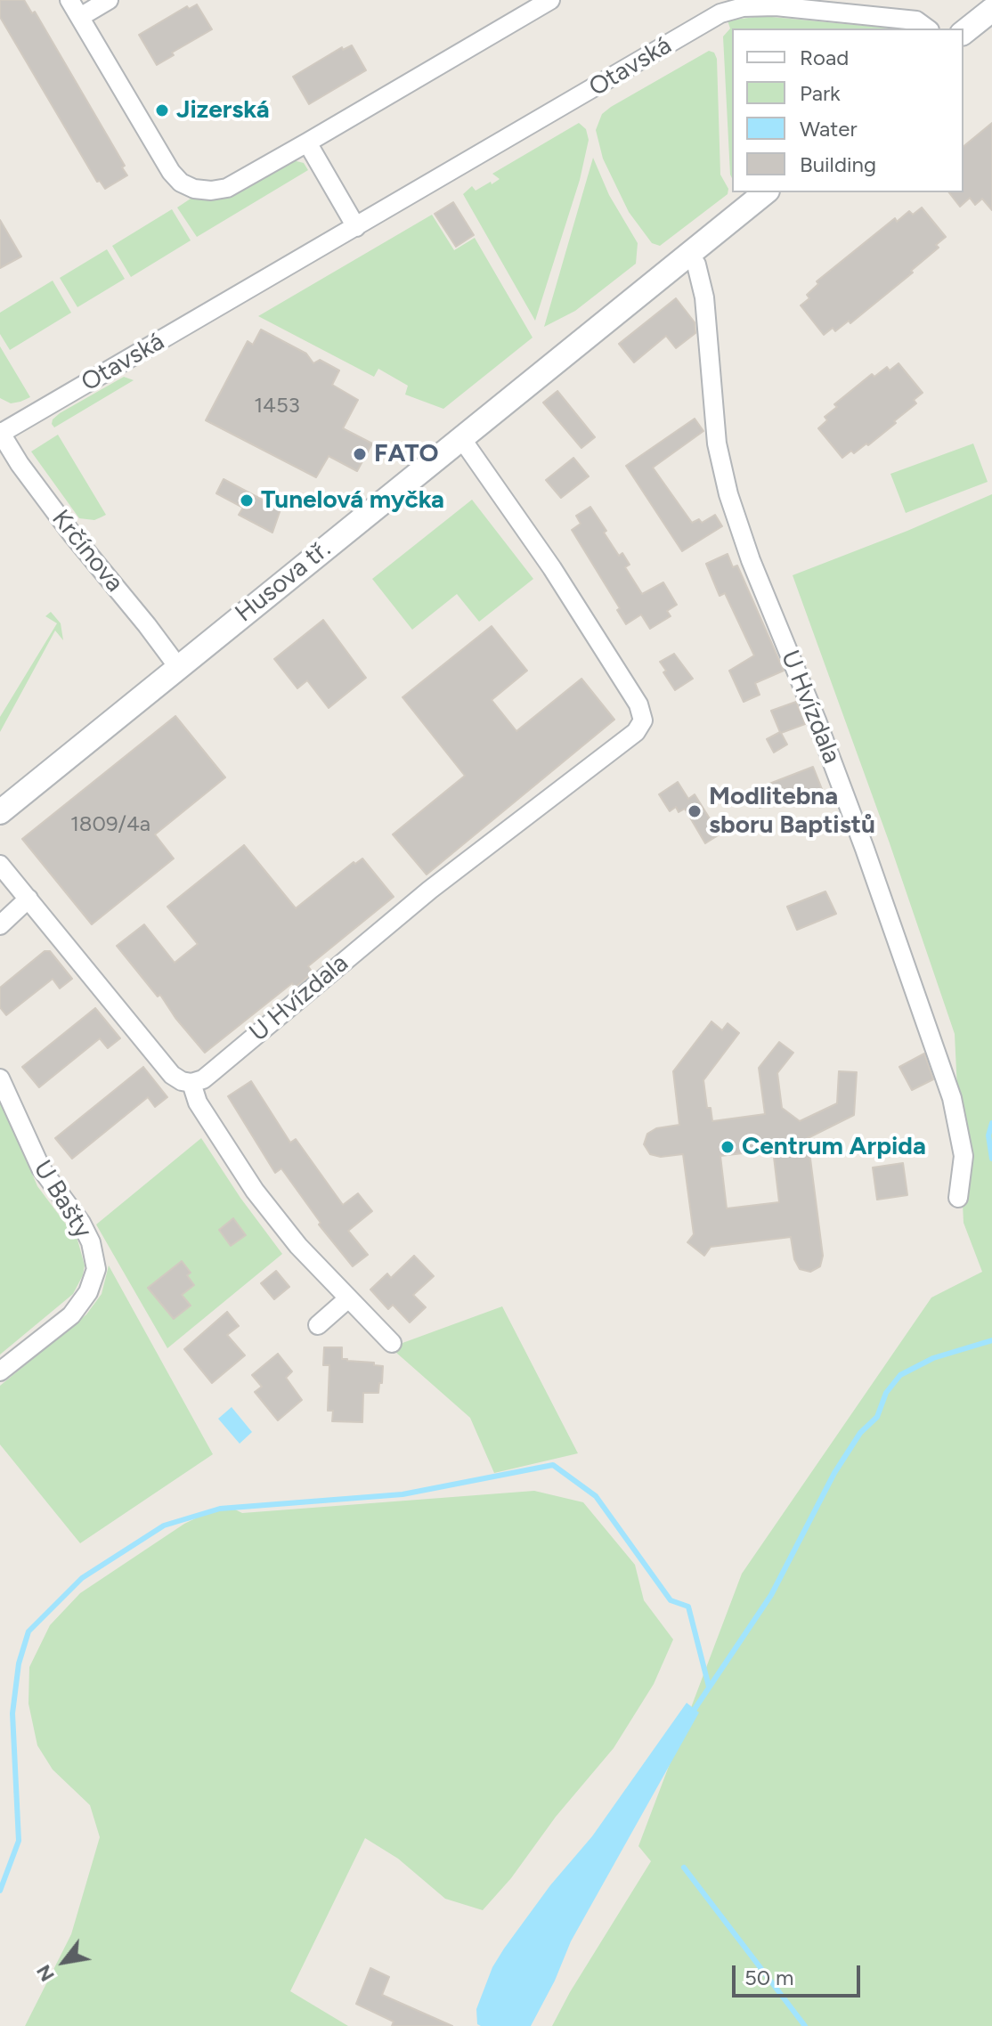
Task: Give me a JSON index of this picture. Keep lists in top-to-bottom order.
{
  "streets": {
    "street": [
      "Otavská",
      "Krčínova",
      "Husova tř.",
      "U Hvízdala",
      "U Bašty"
    ]
  },
  "crossings": [
    ["Otavská", "Krčínova"],
    ["Krčínova", "Husova tř."],
    ["Husova tř.", "U Hvízdala"]
  ],
  "places": [
    "Jizerská",
    "FATO",
    "Tunelová myčka",
    "Modlitebna sboru Baptistů",
    "Centrum Arpida"
  ],
  "house_numbers": ["1453", "1809/4a"],
  "legend": [
    "Road",
    "Park",
    "Water",
    "Building"
  ],
  "scale_bar": "50 m",
  "north": "bottom left"
}
